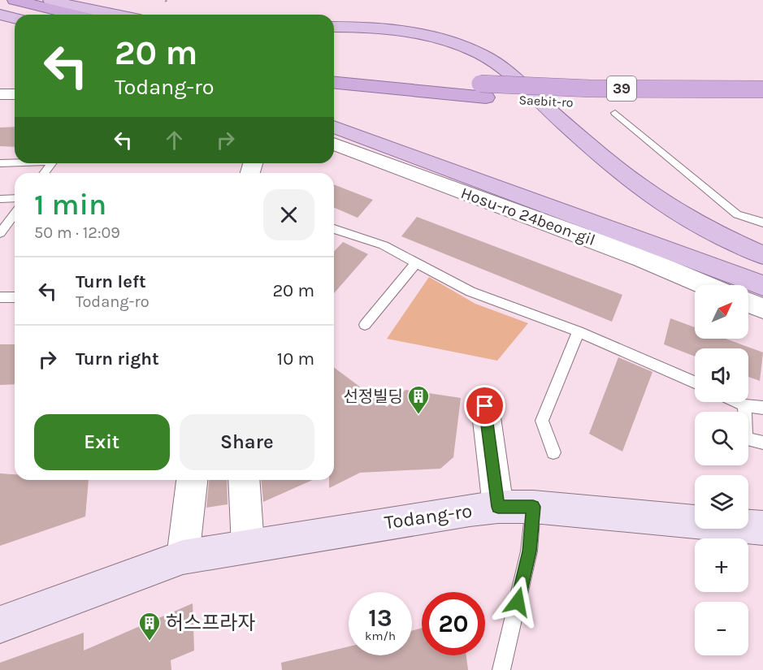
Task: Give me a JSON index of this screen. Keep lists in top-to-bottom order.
{
  "streets": {
    "highway": ["39", "Saebit-ro"],
    "main road": ["Todang-ro"],
    "street": ["Hosu-ro 24beon-gil"]
  },
  "places": {
    "building": ["선정빌딩", "허스프라자"]
  },
  "north": "top right",
  "page": {
    "turn": ["20 m", "Todang-ro"],
    "heading": ["1 min", "50 m · 12:09"],
    "list": [
      {
        "name": "Turn left",
        "note": "Todang-ro",
        "value": "20 m"
      },
      {
        "name": "Turn right",
        "value": "10 m"
      }
    ],
    "map_buttons": ["+", "−"],
    "buttons": ["Exit", "Share"],
    "speed": "13 km/h",
    "limit": "20"
  }
}
